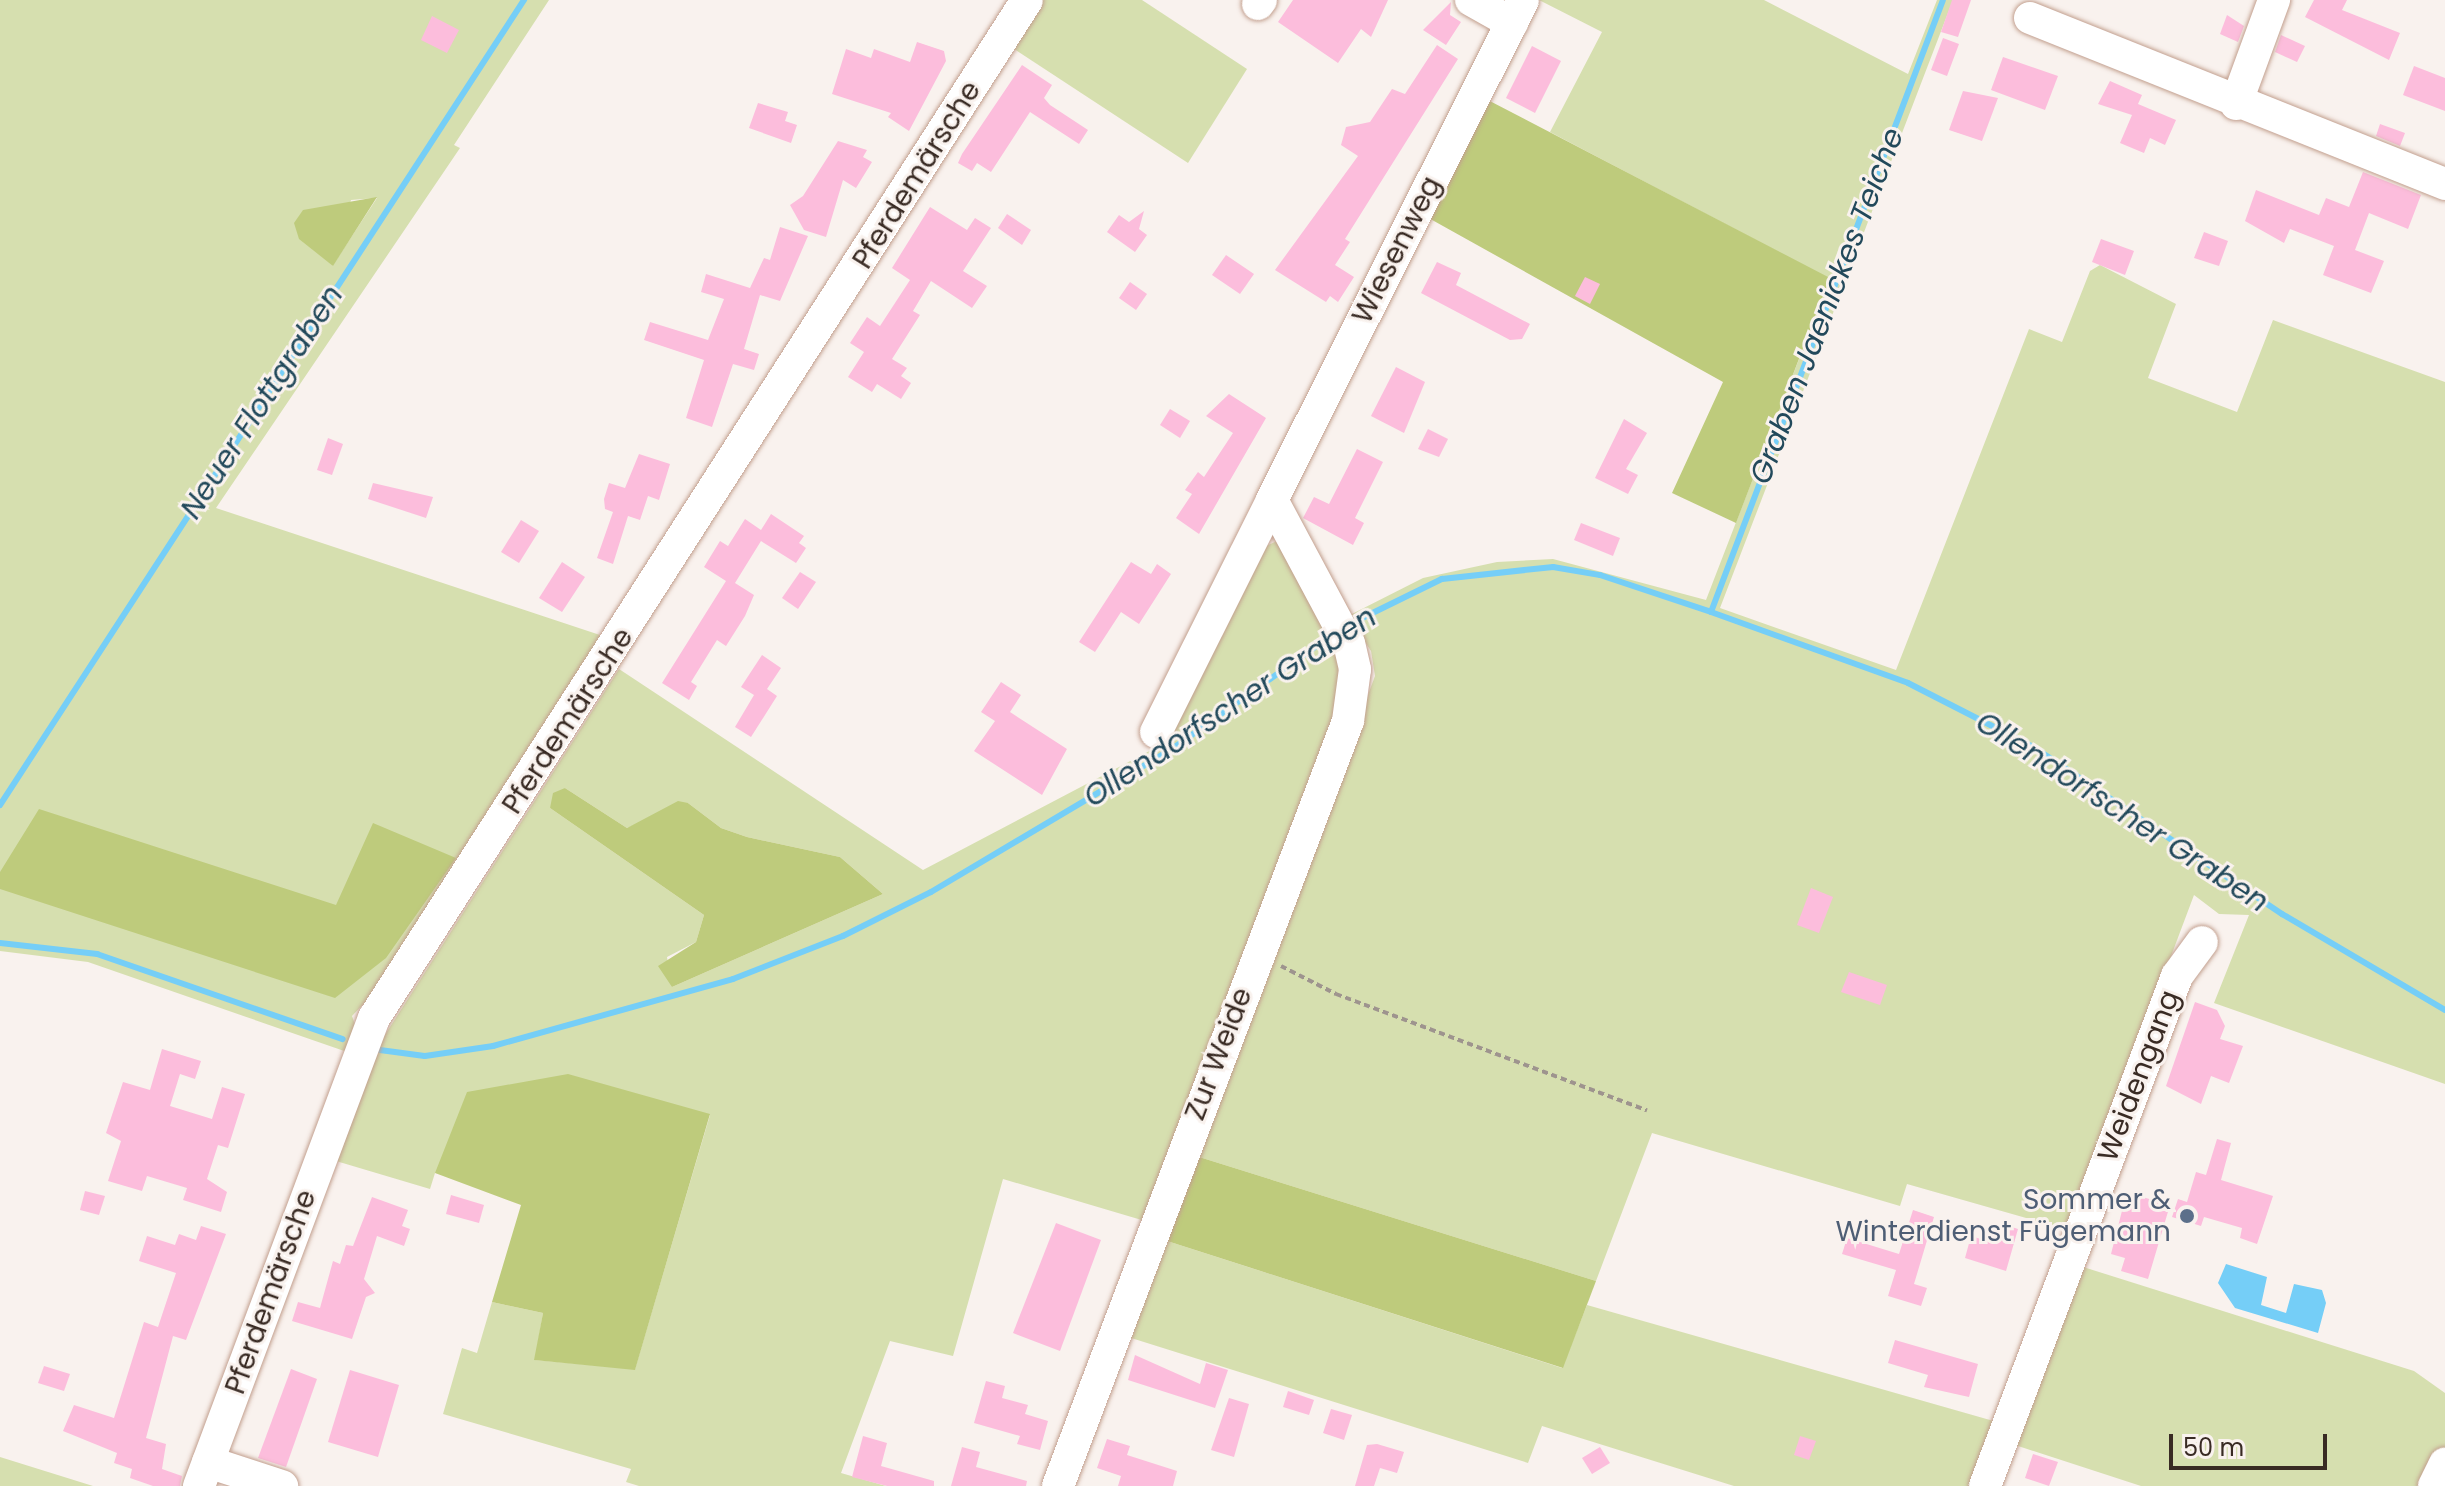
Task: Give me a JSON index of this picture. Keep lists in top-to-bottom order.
{
  "streets": {
    "street": [
      "Pferdemärsche",
      "Wiesenweg",
      "Zur Weide",
      "Weidengang"
    ]
  },
  "crossings": [
    ["Wiesenweg", "Zur Weide"]
  ],
  "water": ["Graben Jaenickes Teiche", "Neuer Flottgraben", "Ollendorfscher Graben"],
  "places": ["Sommer & Winterdienst Fügemann"],
  "scale_bar": "50 m"
}
